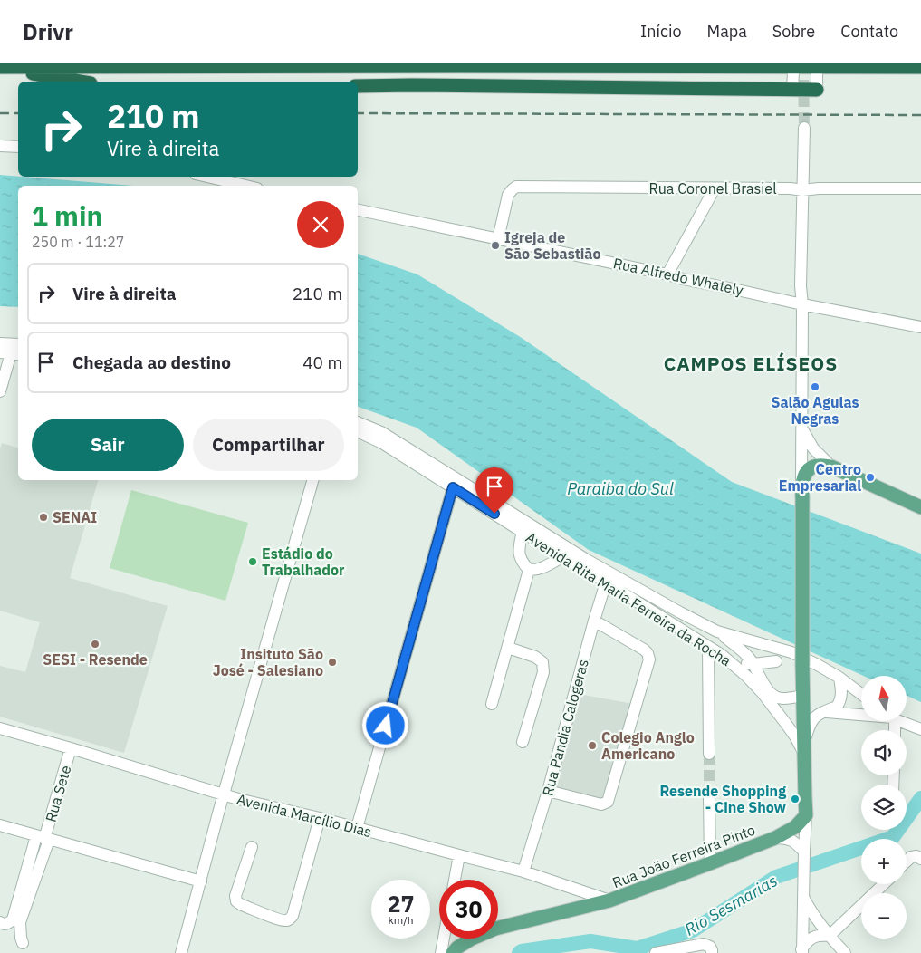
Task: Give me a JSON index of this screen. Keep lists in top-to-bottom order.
{
  "streets": {
    "main road": ["Rua João Ferreira Pinto"],
    "street": [
      "Rua Coronel Brasiel",
      "Rua Alfredo Whately",
      "Avenida Rita Maria Ferreira da Rocha",
      "Rua Pandia Calogeras",
      "Rua Sete",
      "Avenida Marcílio Dias"
    ]
  },
  "crossings": [
    ["Rua Coronel Brasiel", "Rua Alfredo Whately"],
    ["Avenida Rita Maria Ferreira da Rocha", "Rua Pandia Calogeras"],
    ["Rua Pandia Calogeras", "Avenida Marcílio Dias"],
    ["Rua Sete", "Avenida Marcílio Dias"],
    ["Avenida Marcílio Dias", "Rua João Ferreira Pinto"]
  ],
  "districts": ["CAMPOS ELÍSEOS"],
  "water": ["Paraiba do Sul", "Rio Sesmarias"],
  "places": [
    "Igreja de São Sebastião",
    "Salão Agulas Negras",
    "Centro Empresarial",
    "SENAI",
    "Estádio do Trabalhador",
    "SESI - Resende",
    "Insituto São José - Salesiano",
    "Colegio Anglo Americano",
    "Resende Shopping - Cine Show"
  ],
  "north": "top",
  "page": {
    "header": "Drivr",
    "nav": [
      "Início",
      "Mapa",
      "Sobre",
      "Contato"
    ],
    "turn": ["210 m", "Vire à direita"],
    "heading": ["1 min", "250 m · 11:27"],
    "list": [
      {
        "name": "Vire à direita",
        "value": "210 m"
      },
      {
        "name": "Chegada ao destino",
        "value": "40 m"
      }
    ],
    "buttons": ["Sair", "Compartilhar"],
    "map_buttons": ["+", "−"],
    "speed": "27 km/h",
    "limit": "30"
  }
}
